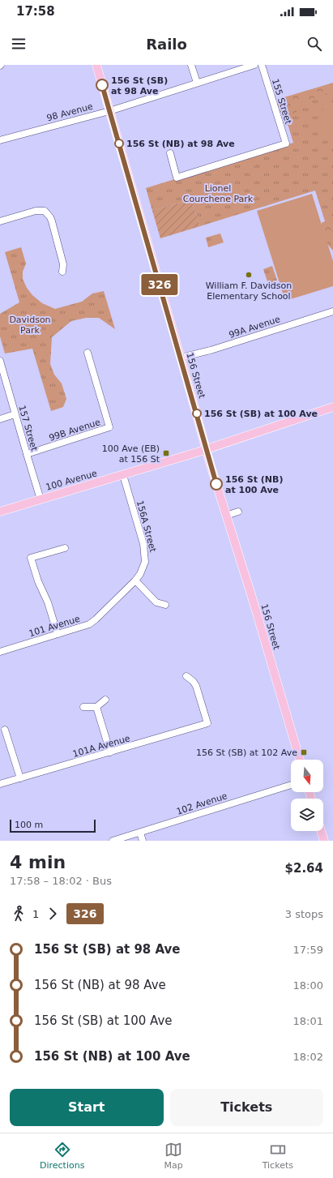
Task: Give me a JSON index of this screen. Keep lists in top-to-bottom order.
{
  "streets": {
    "main road": ["156 Street", "100 Avenue"],
    "street": [
      "155 Street",
      "98 Avenue",
      "99A Avenue",
      "157 Street",
      "99B Avenue",
      "156A Street",
      "101 Avenue",
      "101A Avenue",
      "102 Avenue"
    ]
  },
  "crossings": [
    ["98 Avenue", "156 Street"],
    ["99A Avenue", "156 Street"],
    ["156 Street", "100 Avenue"],
    ["157 Street", "99B Avenue"],
    ["157 Street", "100 Avenue"],
    ["100 Avenue", "156A Street"],
    ["156A Street", "101 Avenue"]
  ],
  "parks": ["Lionel Courchene Park", "Davidson Park"],
  "places": {
    "other": [
      "156 St (SB) at 98 Ave",
      "156 St (NB) at 98 Ave",
      "William F. Davidson Elementary School",
      "156 St (SB) at 100 Ave",
      "156 St (NB) at 100 Ave"
    ],
    "transit": ["100 Ave (EB) at 156 St", "156 St (SB) at 102 Ave"]
  },
  "lines": ["bus line 326"],
  "scale_bar": "100 m",
  "north": "bottom",
  "page": {
    "status": "17:58",
    "header": "Railo",
    "on_map": "326",
    "scale": "100 m",
    "heading": ["4 min", "17:58 – 18:02 · Bus", "$2.64"],
    "legs": ["1", "326", "3 stops"],
    "list": [
      {
        "name": "156 St (SB) at 98 Ave",
        "value": "17:59"
      },
      {
        "name": "156 St (NB) at 98 Ave",
        "value": "18:00"
      },
      {
        "name": "156 St (SB) at 100 Ave",
        "value": "18:01"
      },
      {
        "name": "156 St (NB) at 100 Ave",
        "value": "18:02"
      }
    ],
    "buttons": ["Start", "Tickets"],
    "tabs": ["Directions", "Map", "Tickets"]
  }
}
